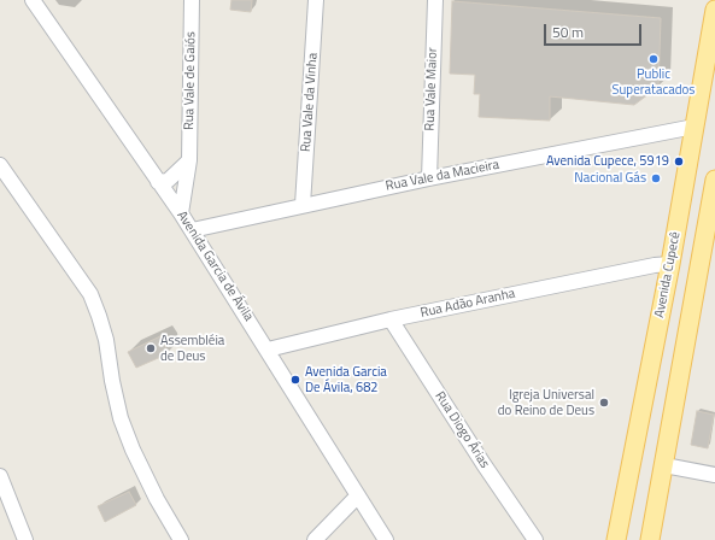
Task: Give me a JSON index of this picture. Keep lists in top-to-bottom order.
{
  "streets": {
    "main road": ["Avenida Cupecê"],
    "street": [
      "Rua Vale de Gaiós",
      "Rua Vale Maior",
      "Rua Vale da Vinha",
      "Rua Vale da Macieira",
      "Avenida Garcia de Ávila",
      "Rua Adão Aranha",
      "Rua Diogo Árias"
    ]
  },
  "crossings": [
    ["Rua Vale de Gaiós", "Avenida Garcia de Ávila"],
    ["Rua Vale Maior", "Rua Vale da Macieira"],
    ["Rua Vale da Vinha", "Rua Vale da Macieira"],
    ["Rua Vale da Macieira", "Avenida Garcia de Ávila"],
    ["Rua Vale da Macieira", "Avenida Cupecê"],
    ["Avenida Garcia de Ávila", "Rua Adão Aranha"],
    ["Avenida Cupecê", "Rua Adão Aranha"],
    ["Rua Adão Aranha", "Rua Diogo Árias"]
  ],
  "places": [
    "Public Superatacados",
    "Avenida Cupece, 5919",
    "Nacional Gás",
    "Assembléia de Deus",
    "Avenida Garcia De Ávila, 682",
    "Igreja Universal do Reino de Deus"
  ],
  "scale_bar": "50 m"
}
